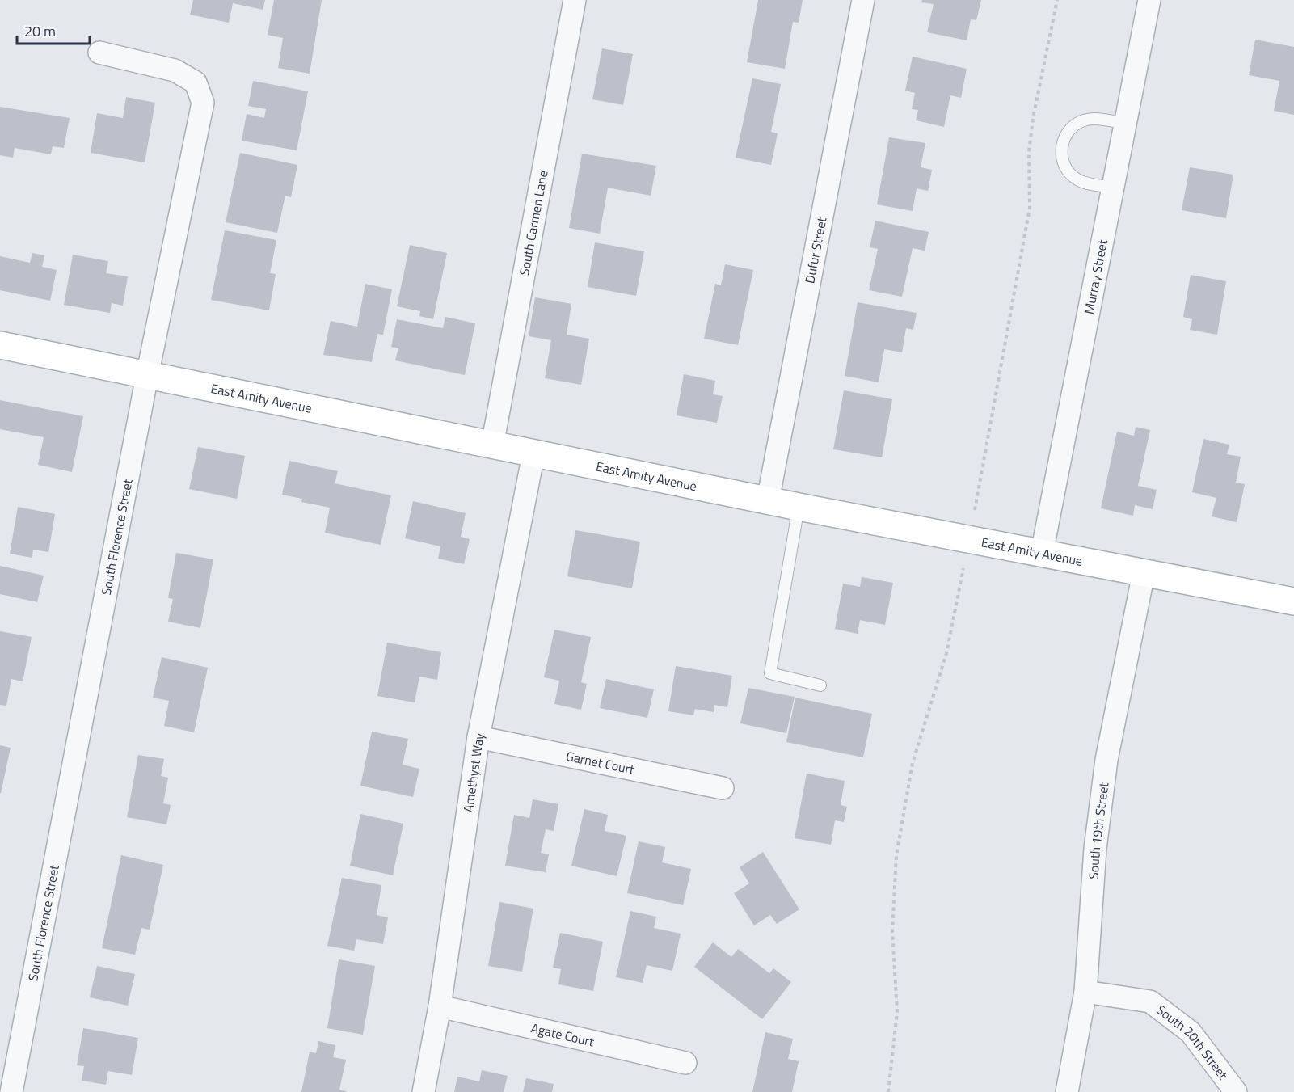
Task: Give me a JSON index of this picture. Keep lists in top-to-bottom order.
{
  "streets": {
    "main road": ["East Amity Avenue"],
    "street": [
      "South Carmen Lane",
      "Dufur Street",
      "Murray Street",
      "South Florence Street",
      "Garnet Court",
      "Amethyst Way",
      "South 19th Street",
      "Agate Court",
      "South 20th Street"
    ]
  },
  "crossings": [
    ["South Carmen Lane", "East Amity Avenue"],
    ["Dufur Street", "East Amity Avenue"],
    ["Murray Street", "East Amity Avenue"],
    ["East Amity Avenue", "South Florence Street"],
    ["East Amity Avenue", "Amethyst Way"],
    ["East Amity Avenue", "South 19th Street"],
    ["Garnet Court", "Amethyst Way"],
    ["Amethyst Way", "Agate Court"],
    ["South 19th Street", "South 20th Street"]
  ],
  "scale_bar": "20 m"
}
